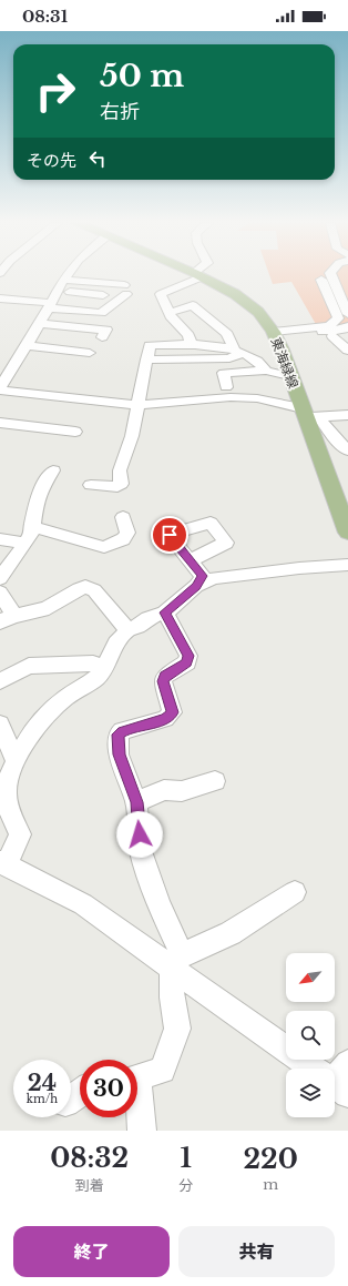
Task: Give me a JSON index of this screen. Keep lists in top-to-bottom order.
{
  "streets": {
    "main road": ["東海緑線"]
  },
  "north": "bottom left",
  "page": {
    "status": "08:31",
    "turn": ["50 m", "右折"],
    "then": "その先",
    "speed": "24 km/h",
    "limit": "30",
    "eta": [
      "08:32",
      "到着",
      "1",
      "分",
      "220",
      "m"
    ],
    "buttons": ["終了", "共有"]
  }
}
